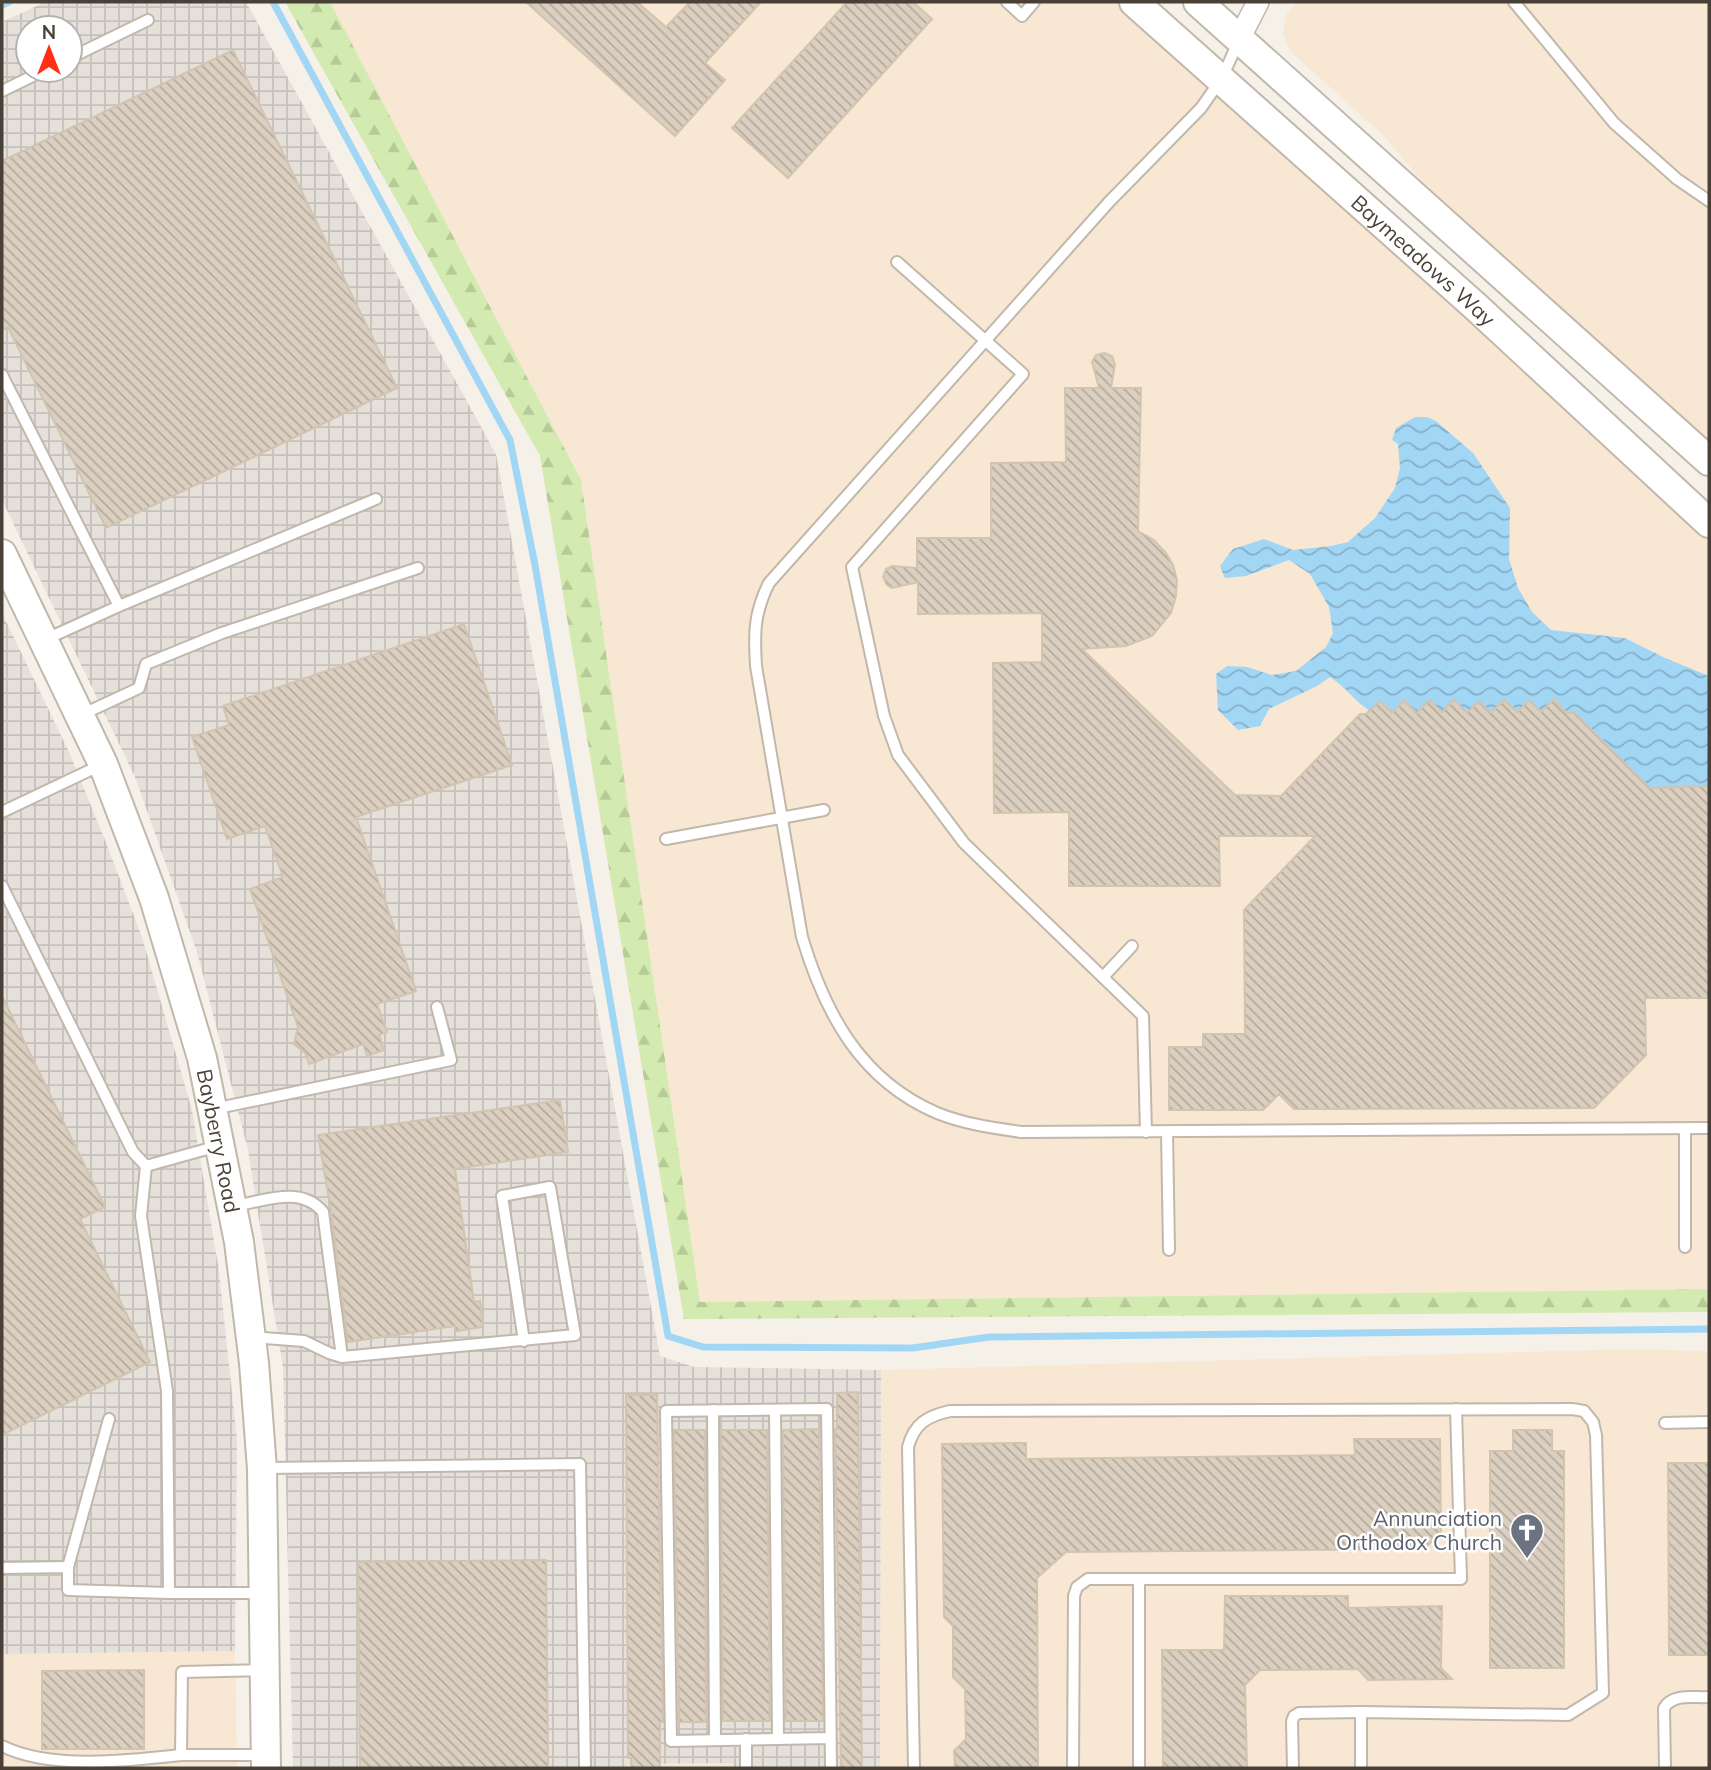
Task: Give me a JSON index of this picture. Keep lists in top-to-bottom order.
{
  "streets": {
    "street": ["Baymeadows Way", "Bayberry Road"]
  },
  "places": {
    "church": ["Annunciation Orthodox Church"]
  },
  "north": "top"
}
